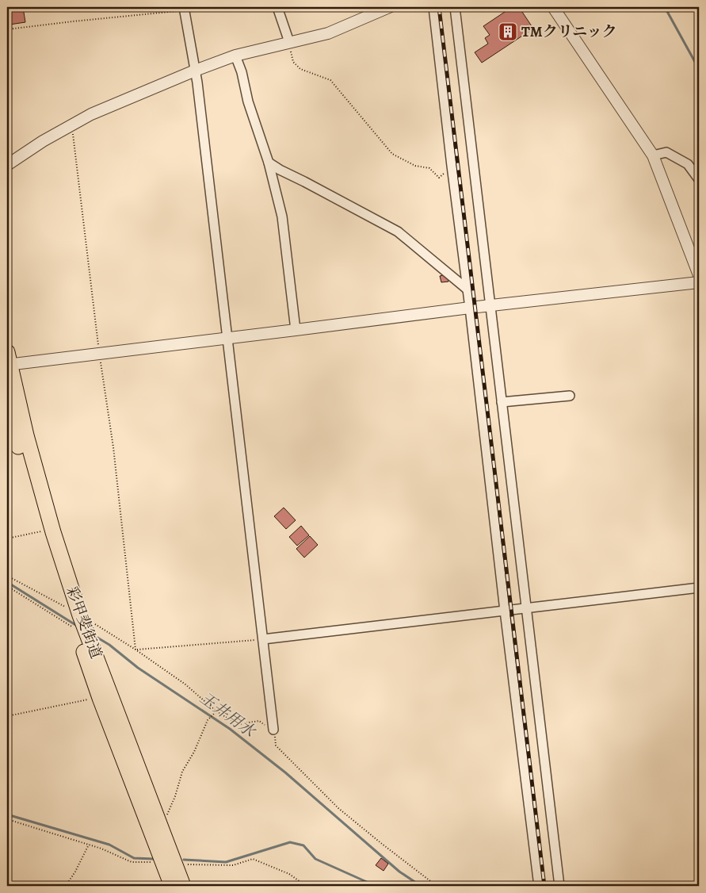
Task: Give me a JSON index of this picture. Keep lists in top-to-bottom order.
{
  "streets": {
    "highway": ["彩甲斐街道"]
  },
  "water": ["玉井用水"],
  "places": {
    "building": ["TMクリニック"]
  }
}
